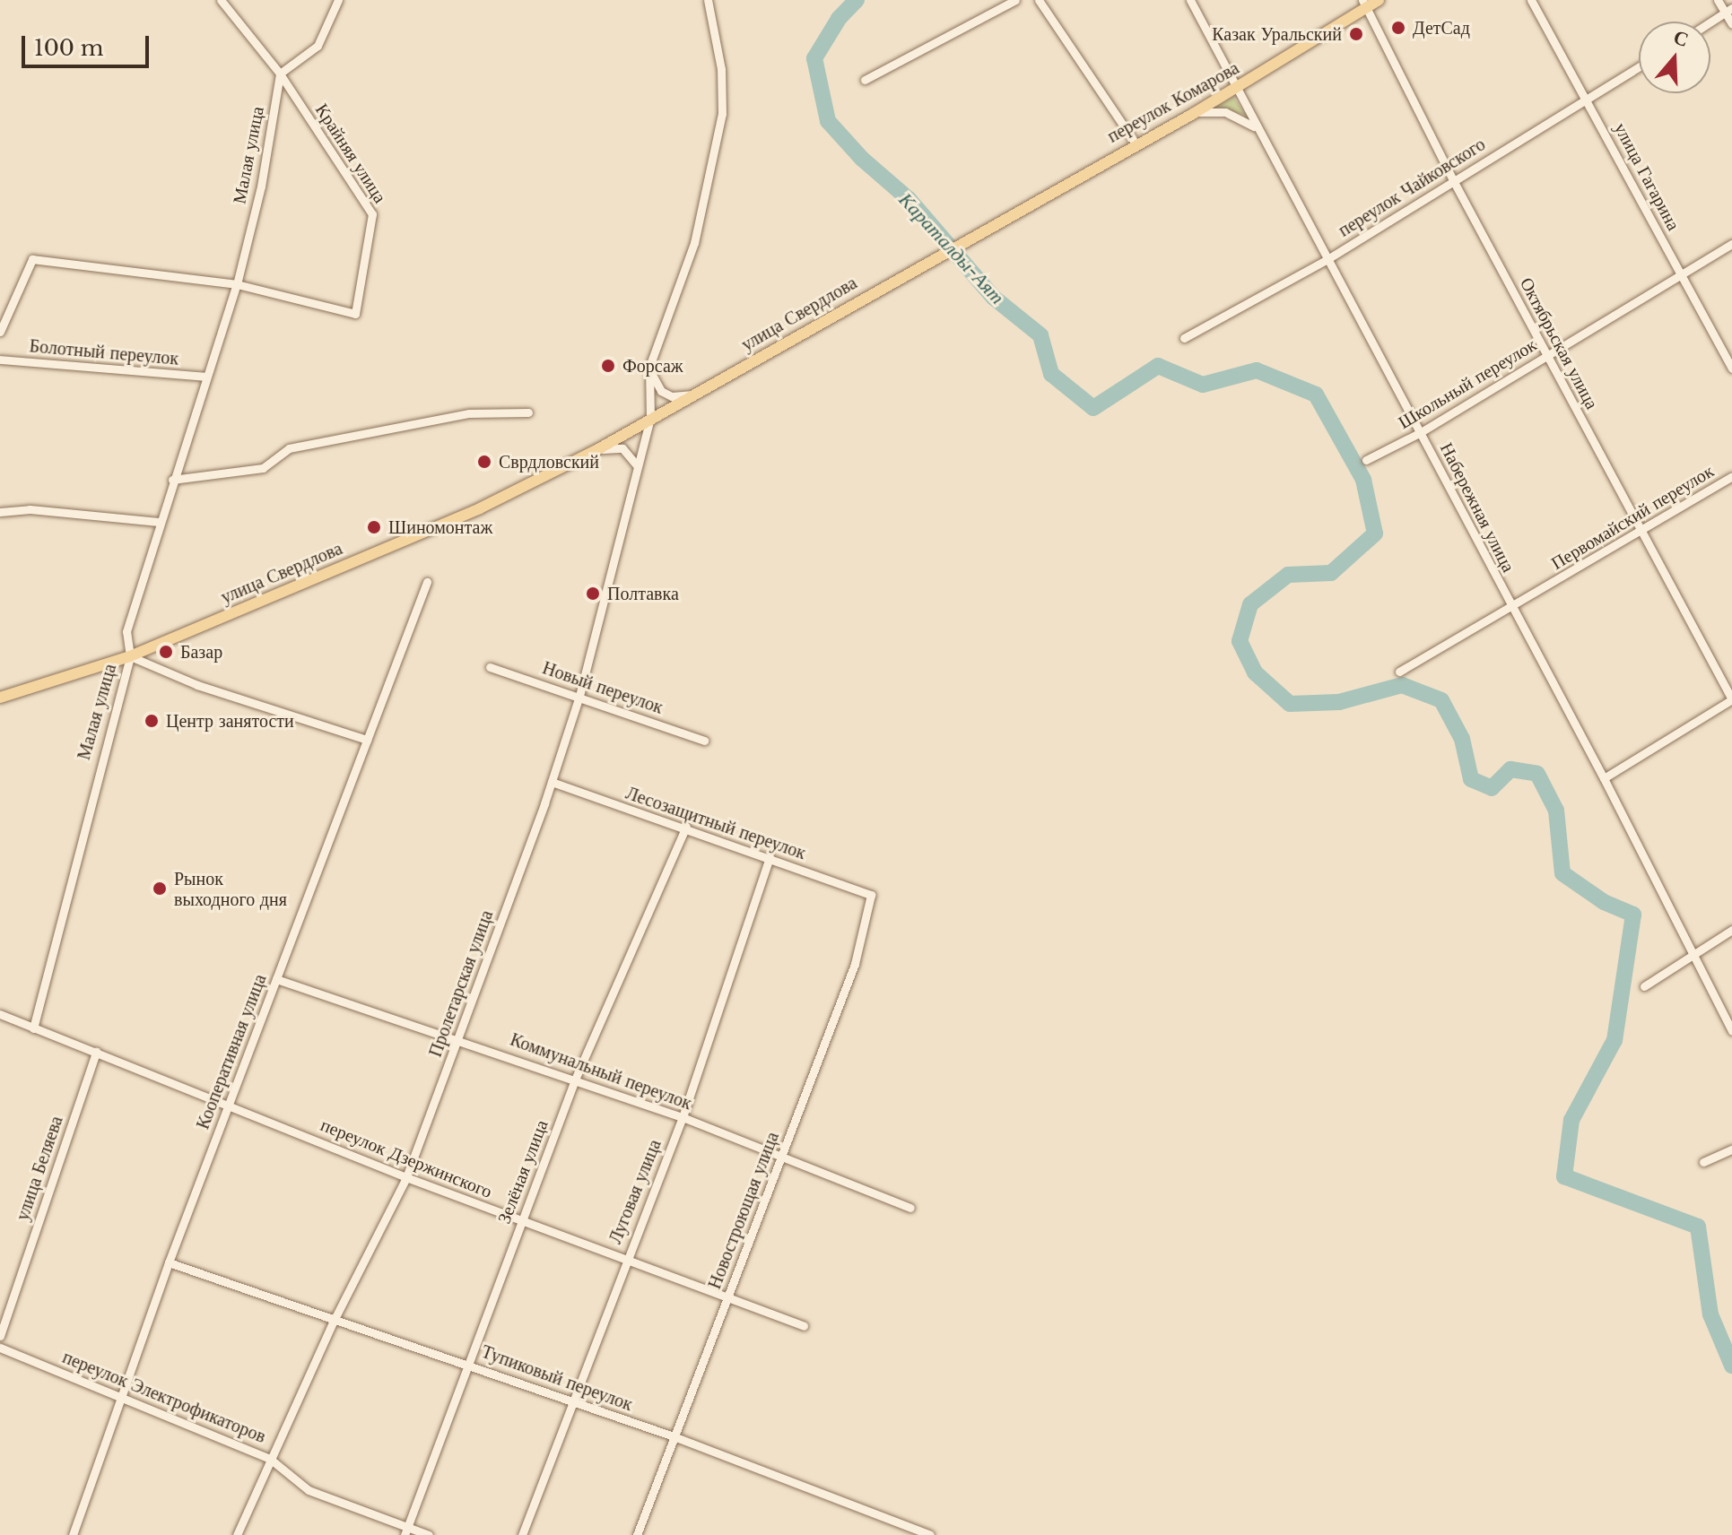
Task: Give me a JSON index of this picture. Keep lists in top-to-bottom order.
{
  "streets": {
    "main road": ["переулок Комарова", "улица Свердлова"],
    "street": [
      "Крайняя улица",
      "Малая улица",
      "улица Гагарина",
      "переулок Чайковского",
      "Октябрьская улица",
      "Болотный переулок",
      "Школьный переулок",
      "Набережная улица",
      "Первомайский переулок",
      "Новый переулок",
      "Лесозащитный переулок",
      "Пролетарская улица",
      "Кооперативная улица",
      "Коммунальный переулок",
      "переулок Дзержинского",
      "улица Беляева",
      "Зелёная улица",
      "Луговая улица",
      "Новостроющая улица",
      "Тупиковый переулок",
      "переулок Электрофикаторов"
    ]
  },
  "crossings": [
    ["переулок Комарова", "улица Свердлова"],
    ["переулок Комарова", "Октябрьская улица"],
    ["переулок Комарова", "Набережная улица"],
    ["Крайняя улица", "Малая улица"],
    ["Малая улица", "улица Свердлова"],
    ["Малая улица", "Болотный переулок"],
    ["Малая улица", "переулок Дзержинского"],
    ["улица Гагарина", "переулок Чайковского"],
    ["улица Гагарина", "Школьный переулок"],
    ["переулок Чайковского", "Октябрьская улица"],
    ["переулок Чайковского", "Набережная улица"],
    ["улица Свердлова", "Пролетарская улица"],
    ["Октябрьская улица", "Школьный переулок"],
    ["Октябрьская улица", "Первомайский переулок"],
    ["Школьный переулок", "Набережная улица"],
    ["Набережная улица", "Первомайский переулок"],
    ["Новый переулок", "Пролетарская улица"],
    ["Лесозащитный переулок", "Пролетарская улица"],
    ["Лесозащитный переулок", "Зелёная улица"],
    ["Лесозащитный переулок", "Луговая улица"],
    ["Лесозащитный переулок", "Новостроющая улица"],
    ["Пролетарская улица", "Коммунальный переулок"],
    ["Пролетарская улица", "переулок Дзержинского"],
    ["Пролетарская улица", "Тупиковый переулок"],
    ["Пролетарская улица", "переулок Электрофикаторов"],
    ["Кооперативная улица", "Коммунальный переулок"],
    ["Кооперативная улица", "переулок Дзержинского"],
    ["Кооперативная улица", "Тупиковый переулок"],
    ["Кооперативная улица", "переулок Электрофикаторов"],
    ["Коммунальный переулок", "Зелёная улица"],
    ["Коммунальный переулок", "Луговая улица"],
    ["Коммунальный переулок", "Новостроющая улица"],
    ["переулок Дзержинского", "улица Беляева"],
    ["переулок Дзержинского", "Зелёная улица"],
    ["переулок Дзержинского", "Луговая улица"],
    ["переулок Дзержинского", "Новостроющая улица"],
    ["Зелёная улица", "Тупиковый переулок"],
    ["Зелёная улица", "переулок Электрофикаторов"],
    ["Луговая улица", "Тупиковый переулок"],
    ["Новостроющая улица", "Тупиковый переулок"]
  ],
  "water": ["Караталды-Аят"],
  "places": [
    "ДетСад",
    "Казак Уральский",
    "Форсаж",
    "Сврдловский",
    "Шиномонтаж",
    "Полтавка",
    "Базар",
    "Центр занятости",
    "Рынок выходного дня"
  ],
  "scale_bar": "100 m",
  "north": "top"
}
